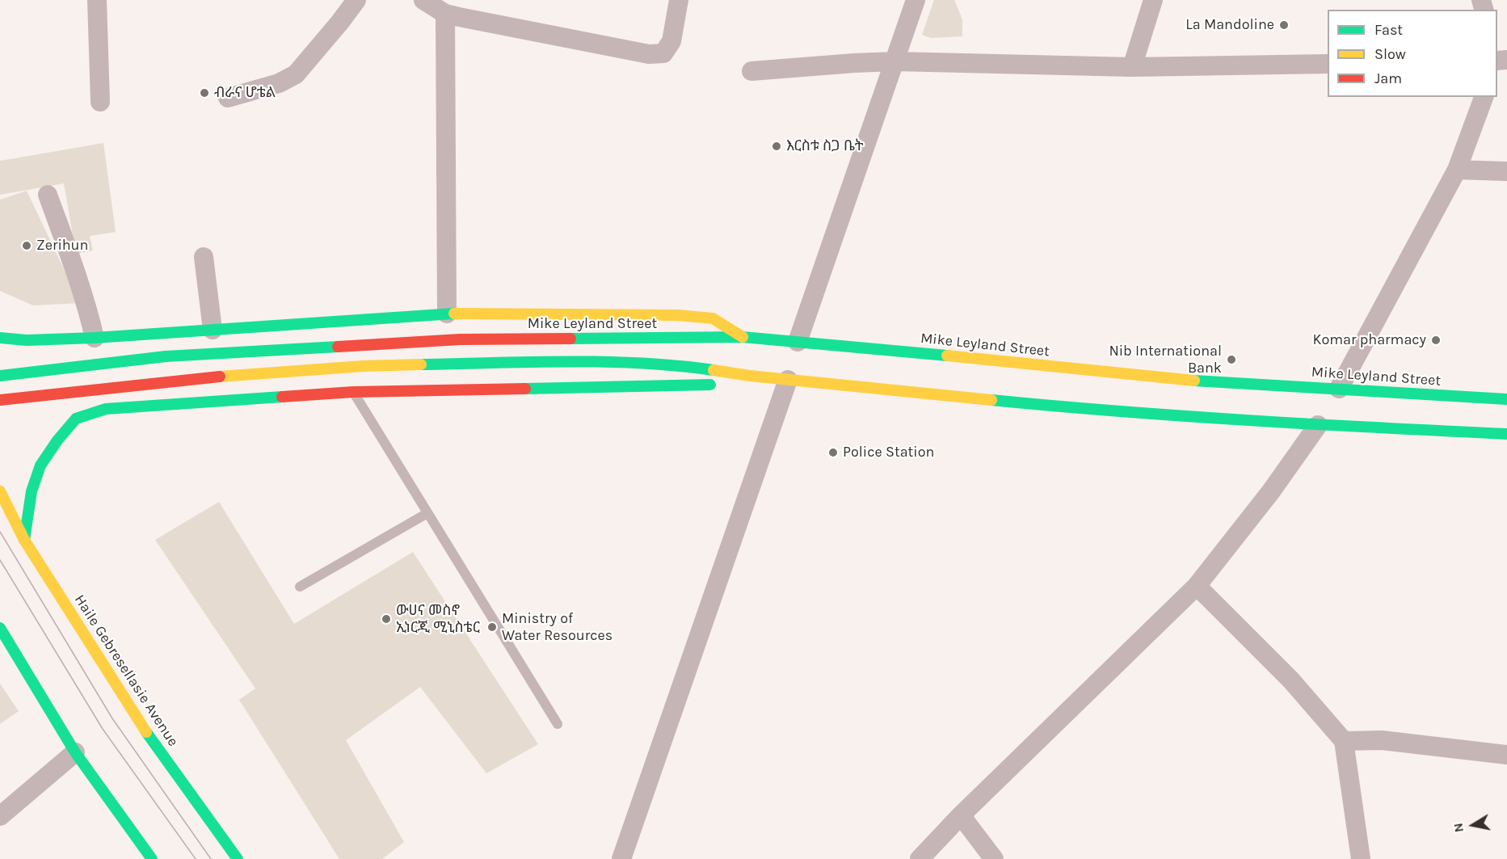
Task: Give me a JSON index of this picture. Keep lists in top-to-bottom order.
{
  "streets": {
    "main road": ["Mike Leyland Street", "Haile Gebresellasie Avenue"]
  },
  "places": [
    "La Mandoline",
    "ብራና ሆቴል",
    "እርስቱ ስጋ ቤት",
    "Zerihun",
    "Komar pharmacy",
    "Nib International Bank",
    "Police Station",
    "ውሀና መስኖ ኢነርጂ ሚኒስቴር",
    "Ministry of Water Resources"
  ],
  "legend": ["Fast", "Slow", "Jam"],
  "north": "left"
}
